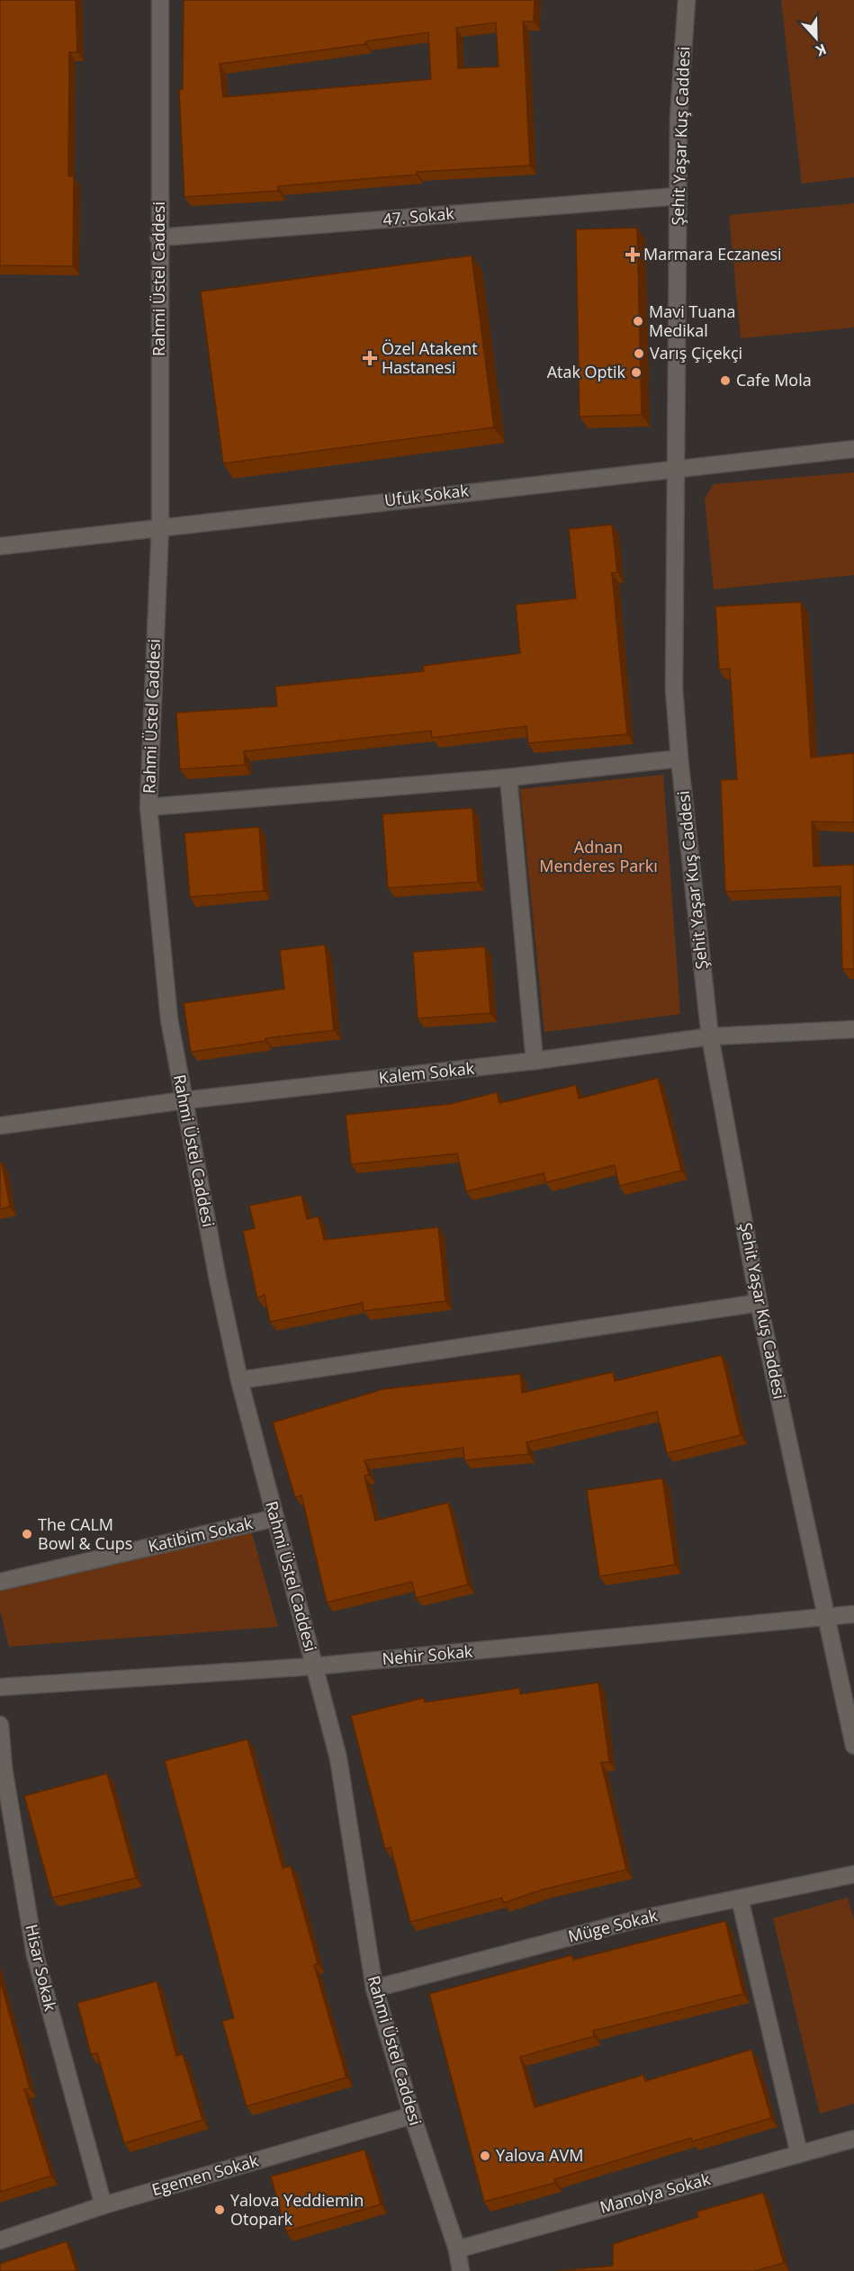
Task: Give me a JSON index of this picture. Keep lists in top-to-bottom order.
{
  "streets": {
    "street": [
      "Şehit Yaşar Kuş Caddesi",
      "47. Sokak",
      "Rahmi Üstel Caddesi",
      "Ufuk Sokak",
      "Kalem Sokak",
      "Katibim Sokak",
      "Nehir Sokak",
      "Müge Sokak",
      "Hisar Sokak",
      "Egemen Sokak",
      "Manolya Sokak"
    ]
  },
  "crossings": [
    ["Şehit Yaşar Kuş Caddesi", "47. Sokak"],
    ["Şehit Yaşar Kuş Caddesi", "Ufuk Sokak"],
    ["Şehit Yaşar Kuş Caddesi", "Kalem Sokak"],
    ["Şehit Yaşar Kuş Caddesi", "Nehir Sokak"],
    ["47. Sokak", "Rahmi Üstel Caddesi"],
    ["Rahmi Üstel Caddesi", "Ufuk Sokak"],
    ["Rahmi Üstel Caddesi", "Kalem Sokak"],
    ["Rahmi Üstel Caddesi", "Katibim Sokak"],
    ["Rahmi Üstel Caddesi", "Nehir Sokak"],
    ["Rahmi Üstel Caddesi", "Müge Sokak"],
    ["Rahmi Üstel Caddesi", "Egemen Sokak"],
    ["Rahmi Üstel Caddesi", "Manolya Sokak"],
    ["Hisar Sokak", "Egemen Sokak"]
  ],
  "parks": ["Adnan Menderes Parkı"],
  "places": {
    "health": ["Marmara Eczanesi", "Özel Atakent Hastanesi"],
    "other": [
      "Mavi Tuana Medikal",
      "Varış Çiçekçi",
      "Atak Optik",
      "Cafe Mola",
      "The CALM Bowl & Cups",
      "Yalova AVM",
      "Yalova Yeddiemin Otopark"
    ]
  },
  "north": "bottom"
}
